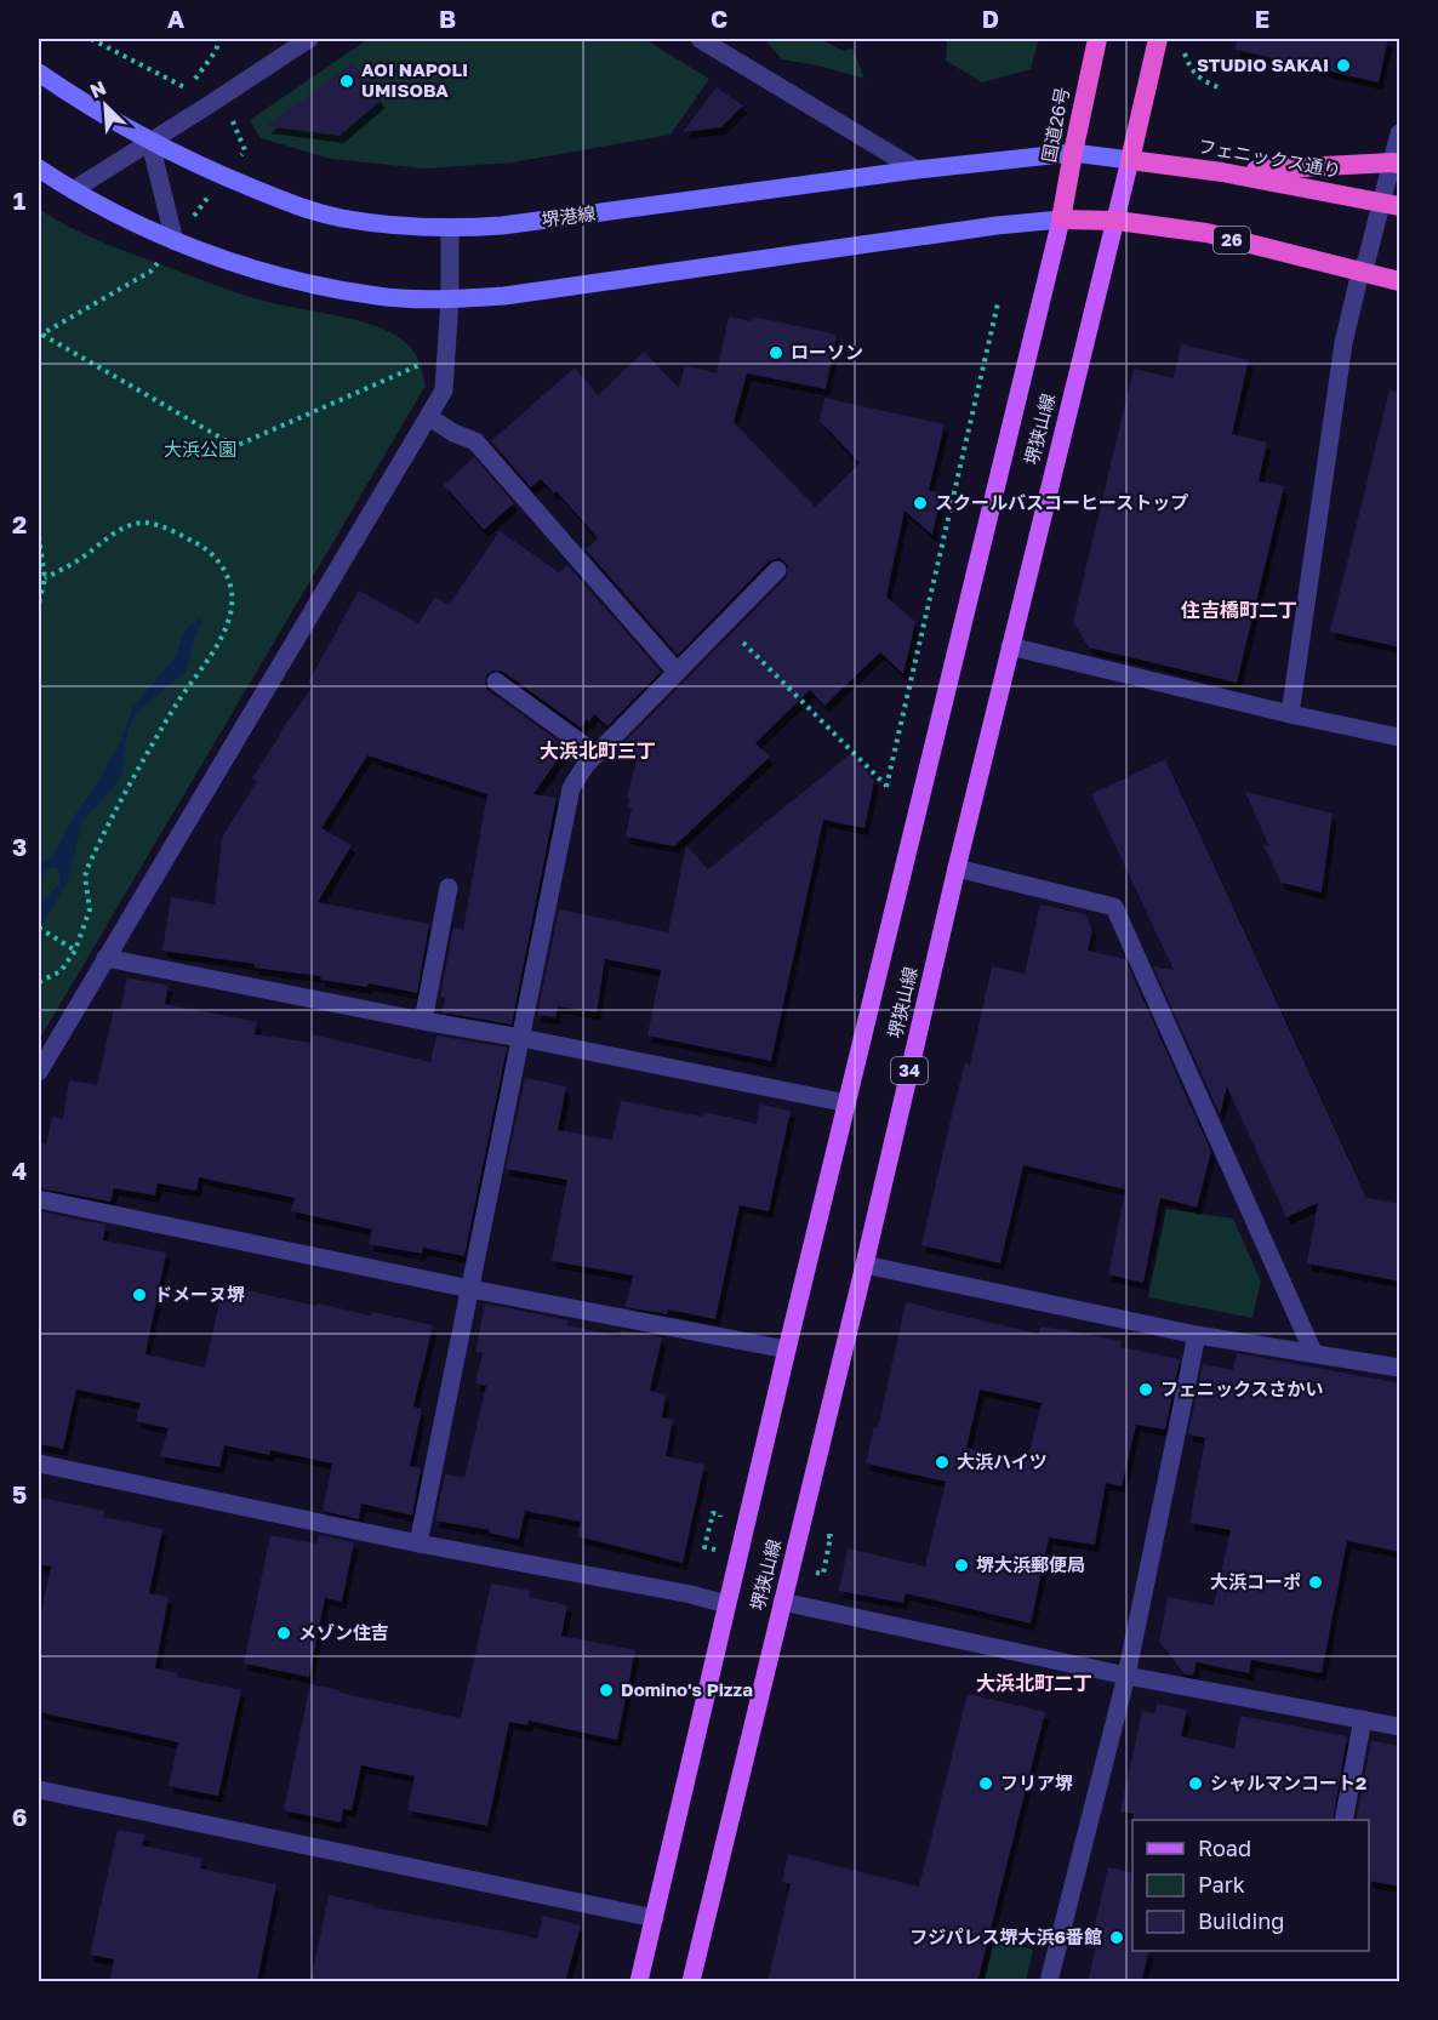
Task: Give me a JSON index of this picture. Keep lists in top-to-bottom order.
{
  "streets": {
    "highway": ["国道26号", "フェニックス通り", "26"],
    "main road": ["堺港線", "堺狭山線", "34"]
  },
  "crossings": [
    ["国道26号", "堺港線"],
    ["国道26号", "26"],
    ["国道26号", "堺狭山線"],
    ["フェニックス通り", "堺港線"],
    ["フェニックス通り", "堺狭山線"],
    ["堺港線", "堺狭山線"],
    ["26", "堺狭山線"]
  ],
  "districts": ["住吉橋町二丁", "大浜北町三丁", "大浜北町二丁"],
  "parks": ["大浜公園"],
  "places": [
    "STUDIO SAKAI",
    "AOI NAPOLI UMISOBA",
    "ローソン",
    "スクールバスコーヒーストップ",
    "ドメーヌ堺",
    "フェニックスさかい",
    "大浜ハイツ",
    "堺大浜郵便局",
    "大浜コーポ",
    "メゾン住吉",
    "Domino's Pizza",
    "フリア堺",
    "シャルマンコート2",
    "フジパレス堺大浜6番館"
  ],
  "legend": ["Road", "Park", "Building"],
  "north": "top left",
  "grid": {
    "columns": [
      "A",
      "B",
      "C",
      "D",
      "E"
    ],
    "rows": [
      "1",
      "2",
      "3",
      "4",
      "5",
      "6"
    ]
  }
}
